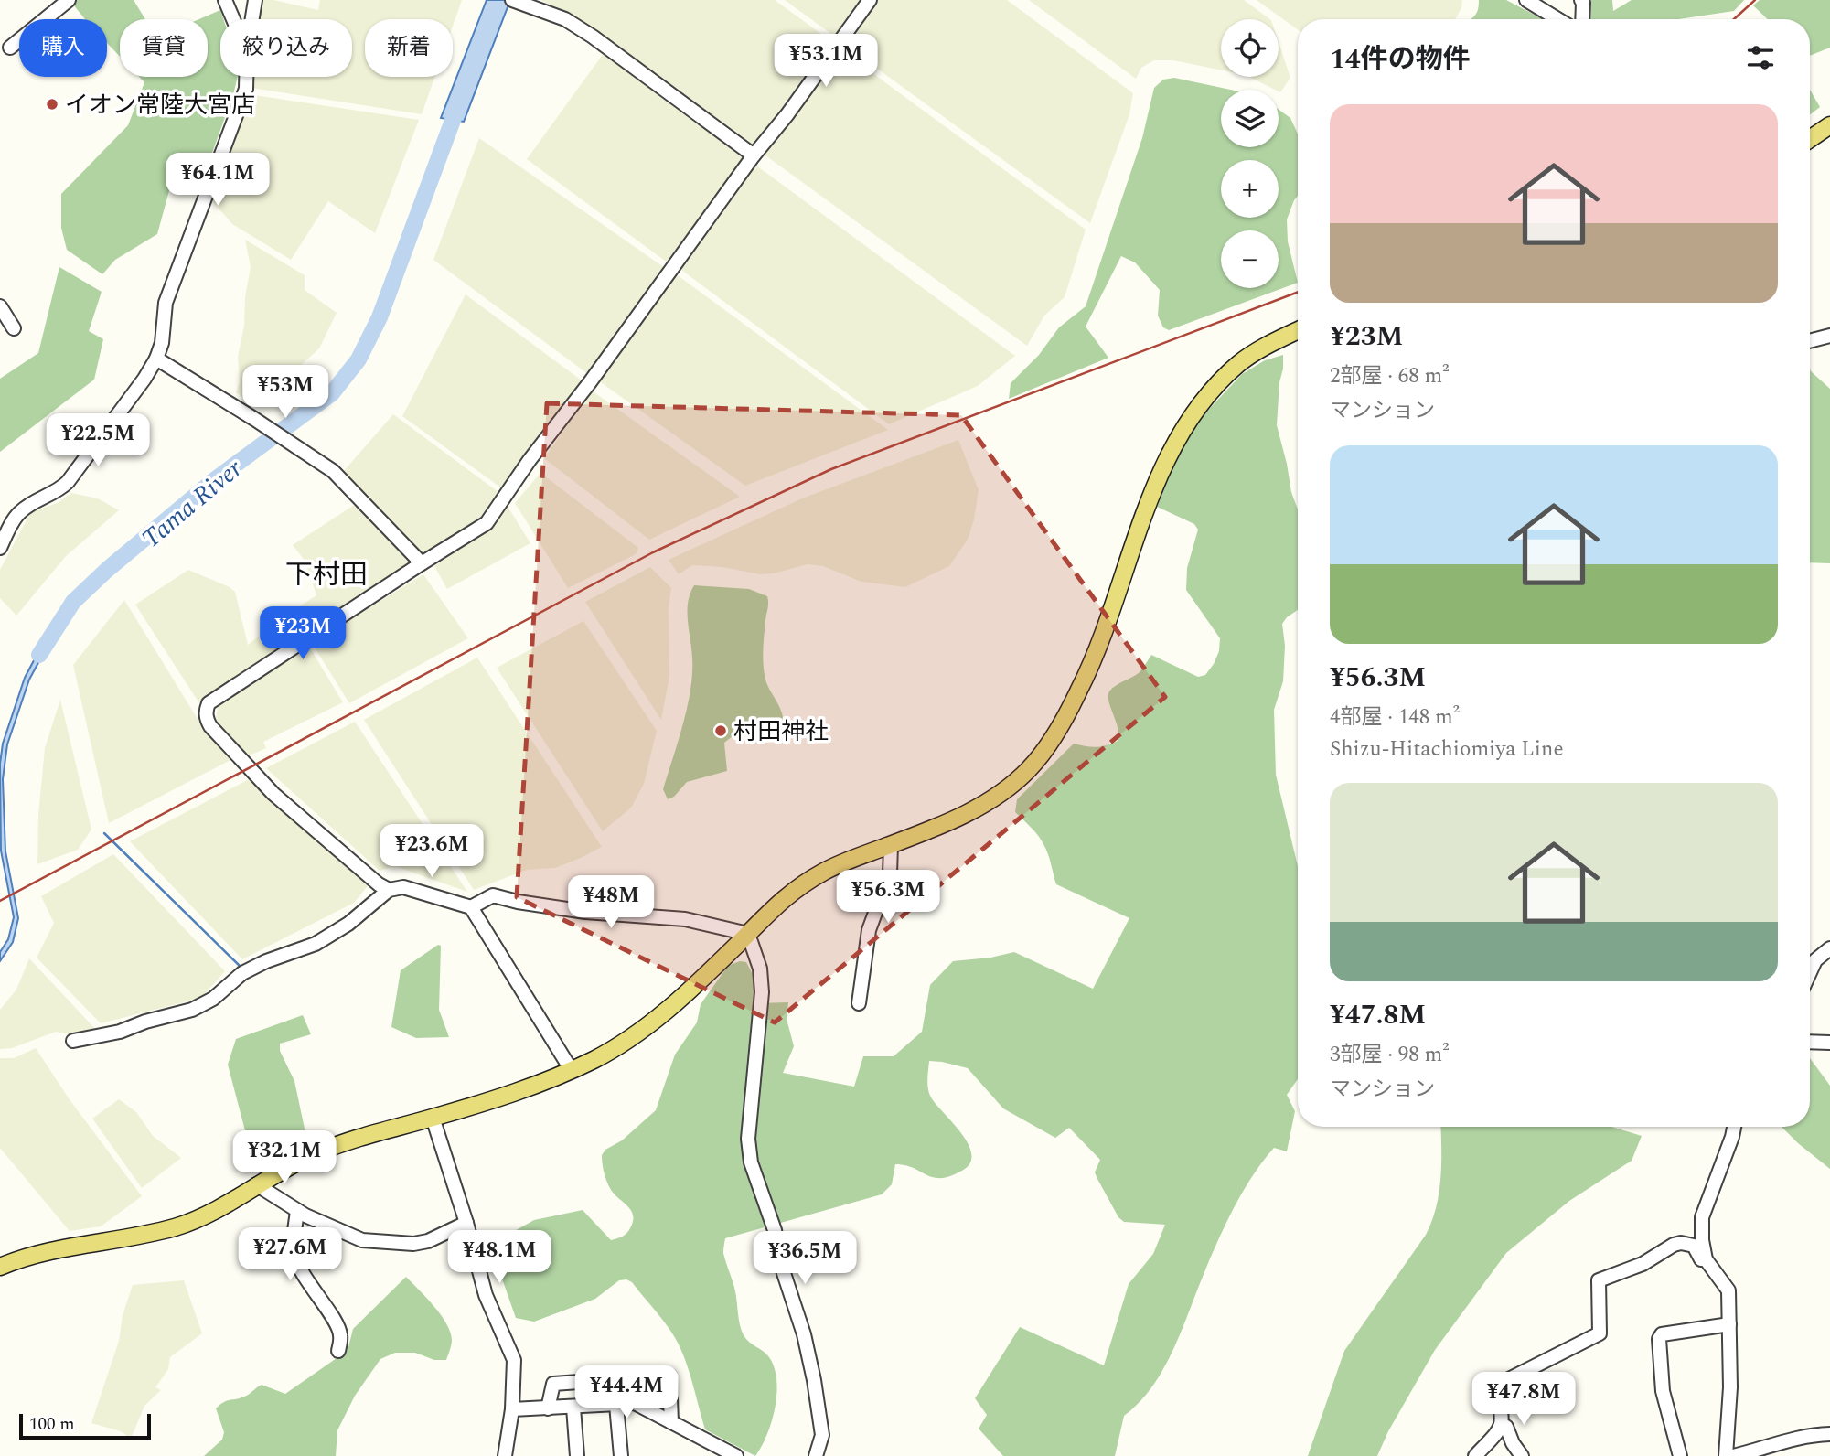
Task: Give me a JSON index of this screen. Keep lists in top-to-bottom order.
{
  "districts": ["下村田"],
  "water": ["Tama River"],
  "places": ["イオン常陸大宮店", "村田神社"],
  "scale_bar": "100 m",
  "page": {
    "map_buttons": ["+", "−"],
    "chip": [
      "購入",
      "賃貸",
      "絞り込み",
      "新着"
    ],
    "heading": "14件の物件",
    "price": [
      "¥53.1M",
      "¥64.1M",
      "¥53M",
      "¥22.5M",
      "¥23M",
      "¥23.6M",
      "¥56.3M",
      "¥48M",
      "¥32.1M",
      "¥27.6M",
      "¥48.1M",
      "¥36.5M",
      "¥44.4M",
      "¥47.8M"
    ],
    "list": [
      {
        "name": "¥23M",
        "note": "2部屋 · 68 m² · マンション"
      },
      {
        "name": "¥56.3M",
        "note": "4部屋 · 148 m² · Shizu-Hitachiomiya Line"
      },
      {
        "name": "¥47.8M",
        "note": "3部屋 · 98 m² · マンション"
      }
    ],
    "scale": "100 m"
  }
}
